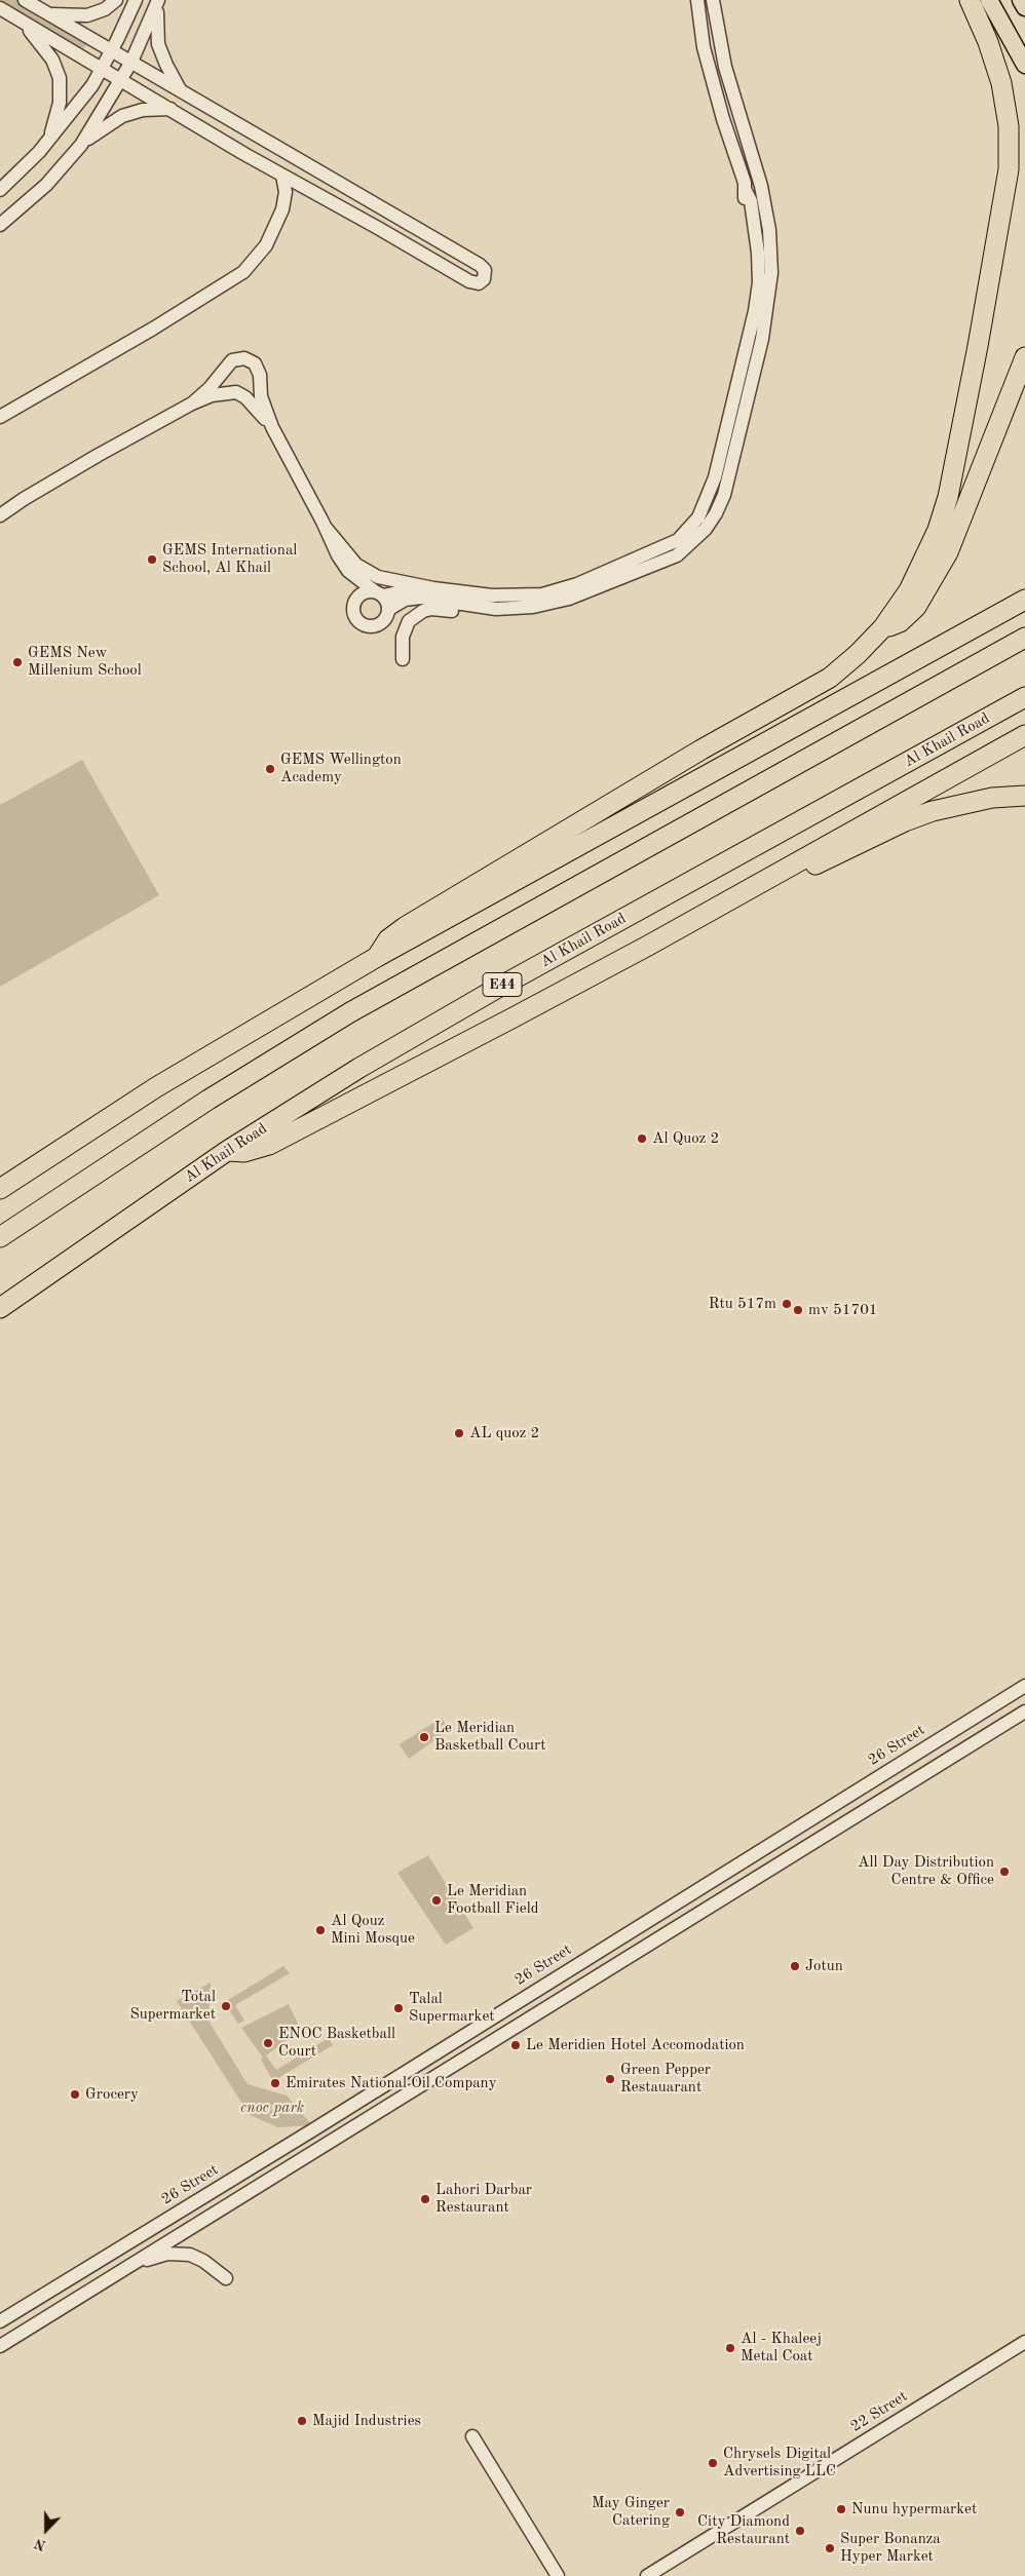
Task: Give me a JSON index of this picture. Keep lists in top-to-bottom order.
{
  "streets": {
    "highway": ["Al Khail Road", "E44"],
    "street": ["26 Street", "22 Street"]
  },
  "parks": ["enoc park"],
  "places": [
    "GEMS International School, Al Khail",
    "GEMS New Millenium School",
    "GEMS Wellington Academy",
    "Al Quoz 2",
    "Rtu 517m",
    "mv 51701",
    "AL quoz 2",
    "Le Meridian Basketball Court",
    "All Day Distribution Centre & Office",
    "Le Meridian Football Field",
    "Al Qouz Mini Mosque",
    "Jotun",
    "Total Supermarket",
    "Talal Supermarket",
    "ENOC Basketball Court",
    "Le Meridien Hotel Accomodation",
    "Green Pepper Restauarant",
    "Emirates National Oil Company",
    "Grocery",
    "Lahori Darbar Restaurant",
    "Al - Khaleej Metal Coat",
    "Majid Industries",
    "Chrysels Digital Advertising LLC",
    "Nunu hypermarket",
    "May Ginger Catering",
    "City Diamond Restaurant",
    "Super Bonanza Hyper Market"
  ],
  "north": "bottom"
}
